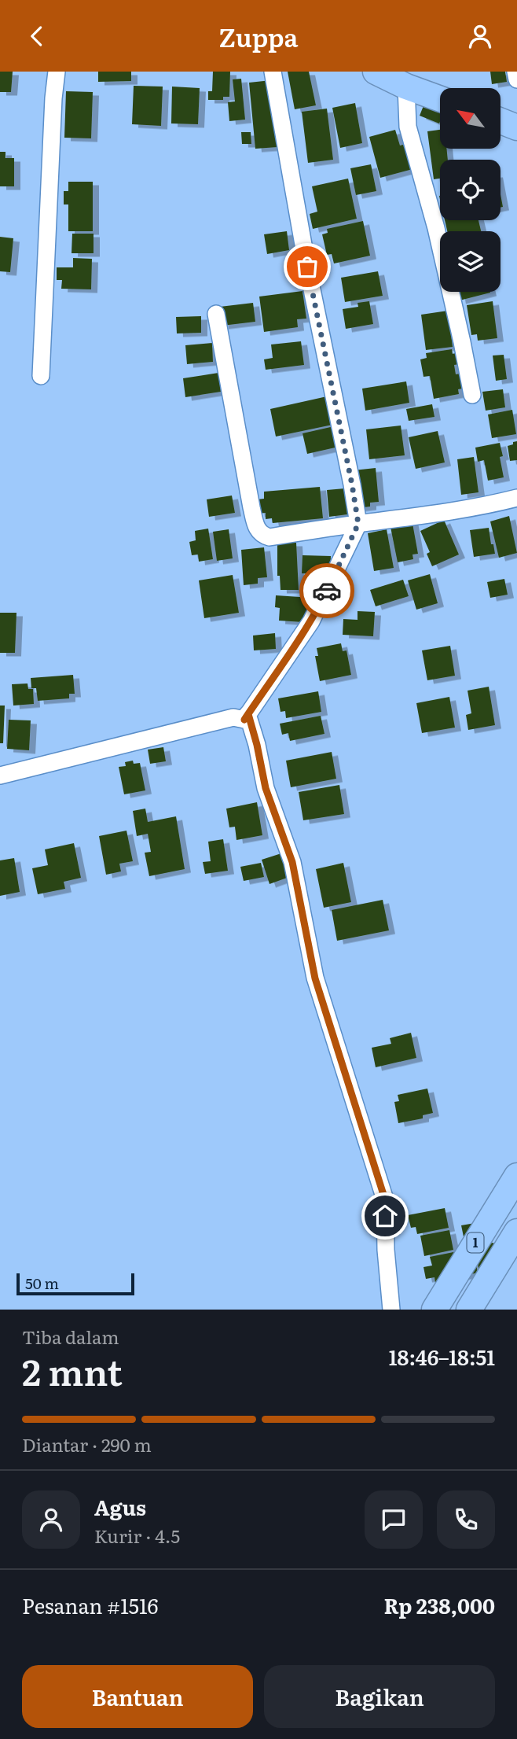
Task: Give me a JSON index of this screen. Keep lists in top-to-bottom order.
{
  "streets": {
    "highway": ["1"]
  },
  "scale_bar": "50 m",
  "north": "top left",
  "page": {
    "header": "Zuppa",
    "scale": "50 m",
    "heading": ["2 mnt", "Tiba dalam", "18:46–18:51"],
    "panel": [
      "Agus",
      "Kurir · 4.5",
      "Pesanan #1516",
      "Rp 238,000"
    ],
    "bar": "Diantar · 290 m",
    "buttons": ["Bantuan", "Bagikan"]
  }
}
